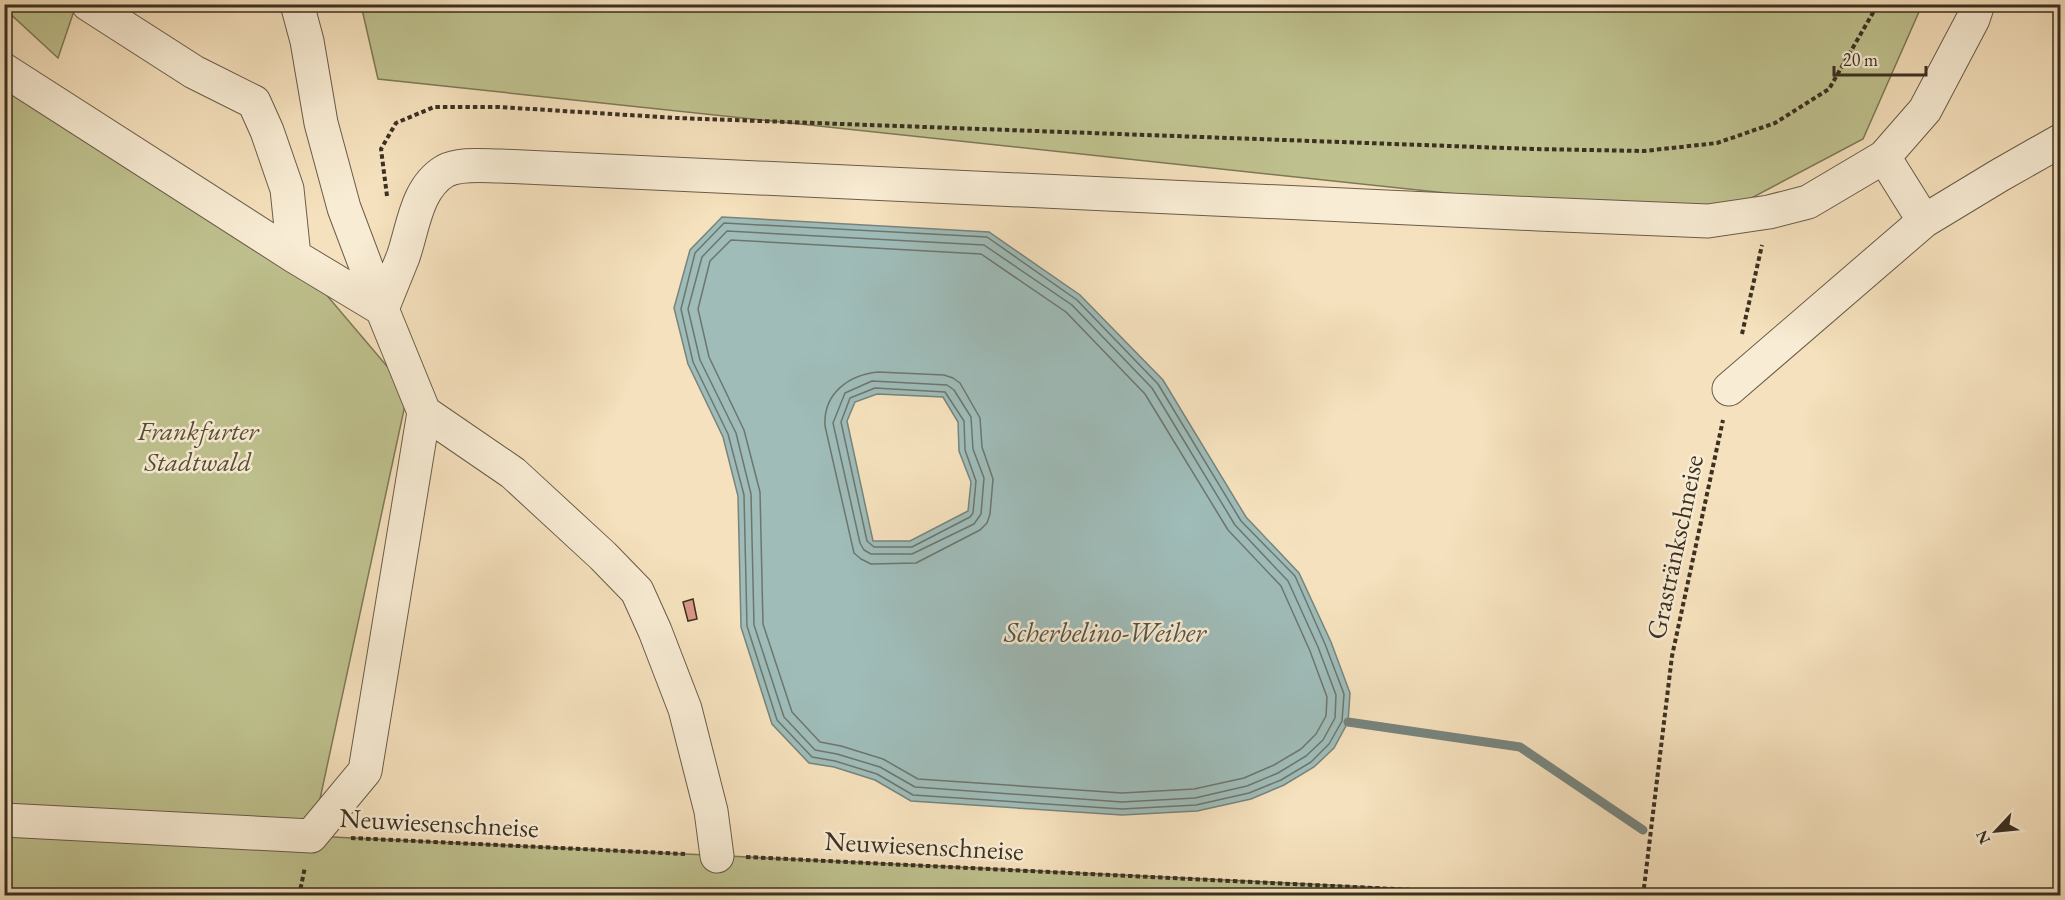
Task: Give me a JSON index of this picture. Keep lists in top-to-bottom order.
{
  "streets": {
    "path": ["Grastränkschneise", "Neuwiesenschneise"]
  },
  "water": ["Scherbelino-Weiher"],
  "parks": ["Frankfurter Stadtwald"],
  "scale_bar": "20 m",
  "north": "bottom left"
}
